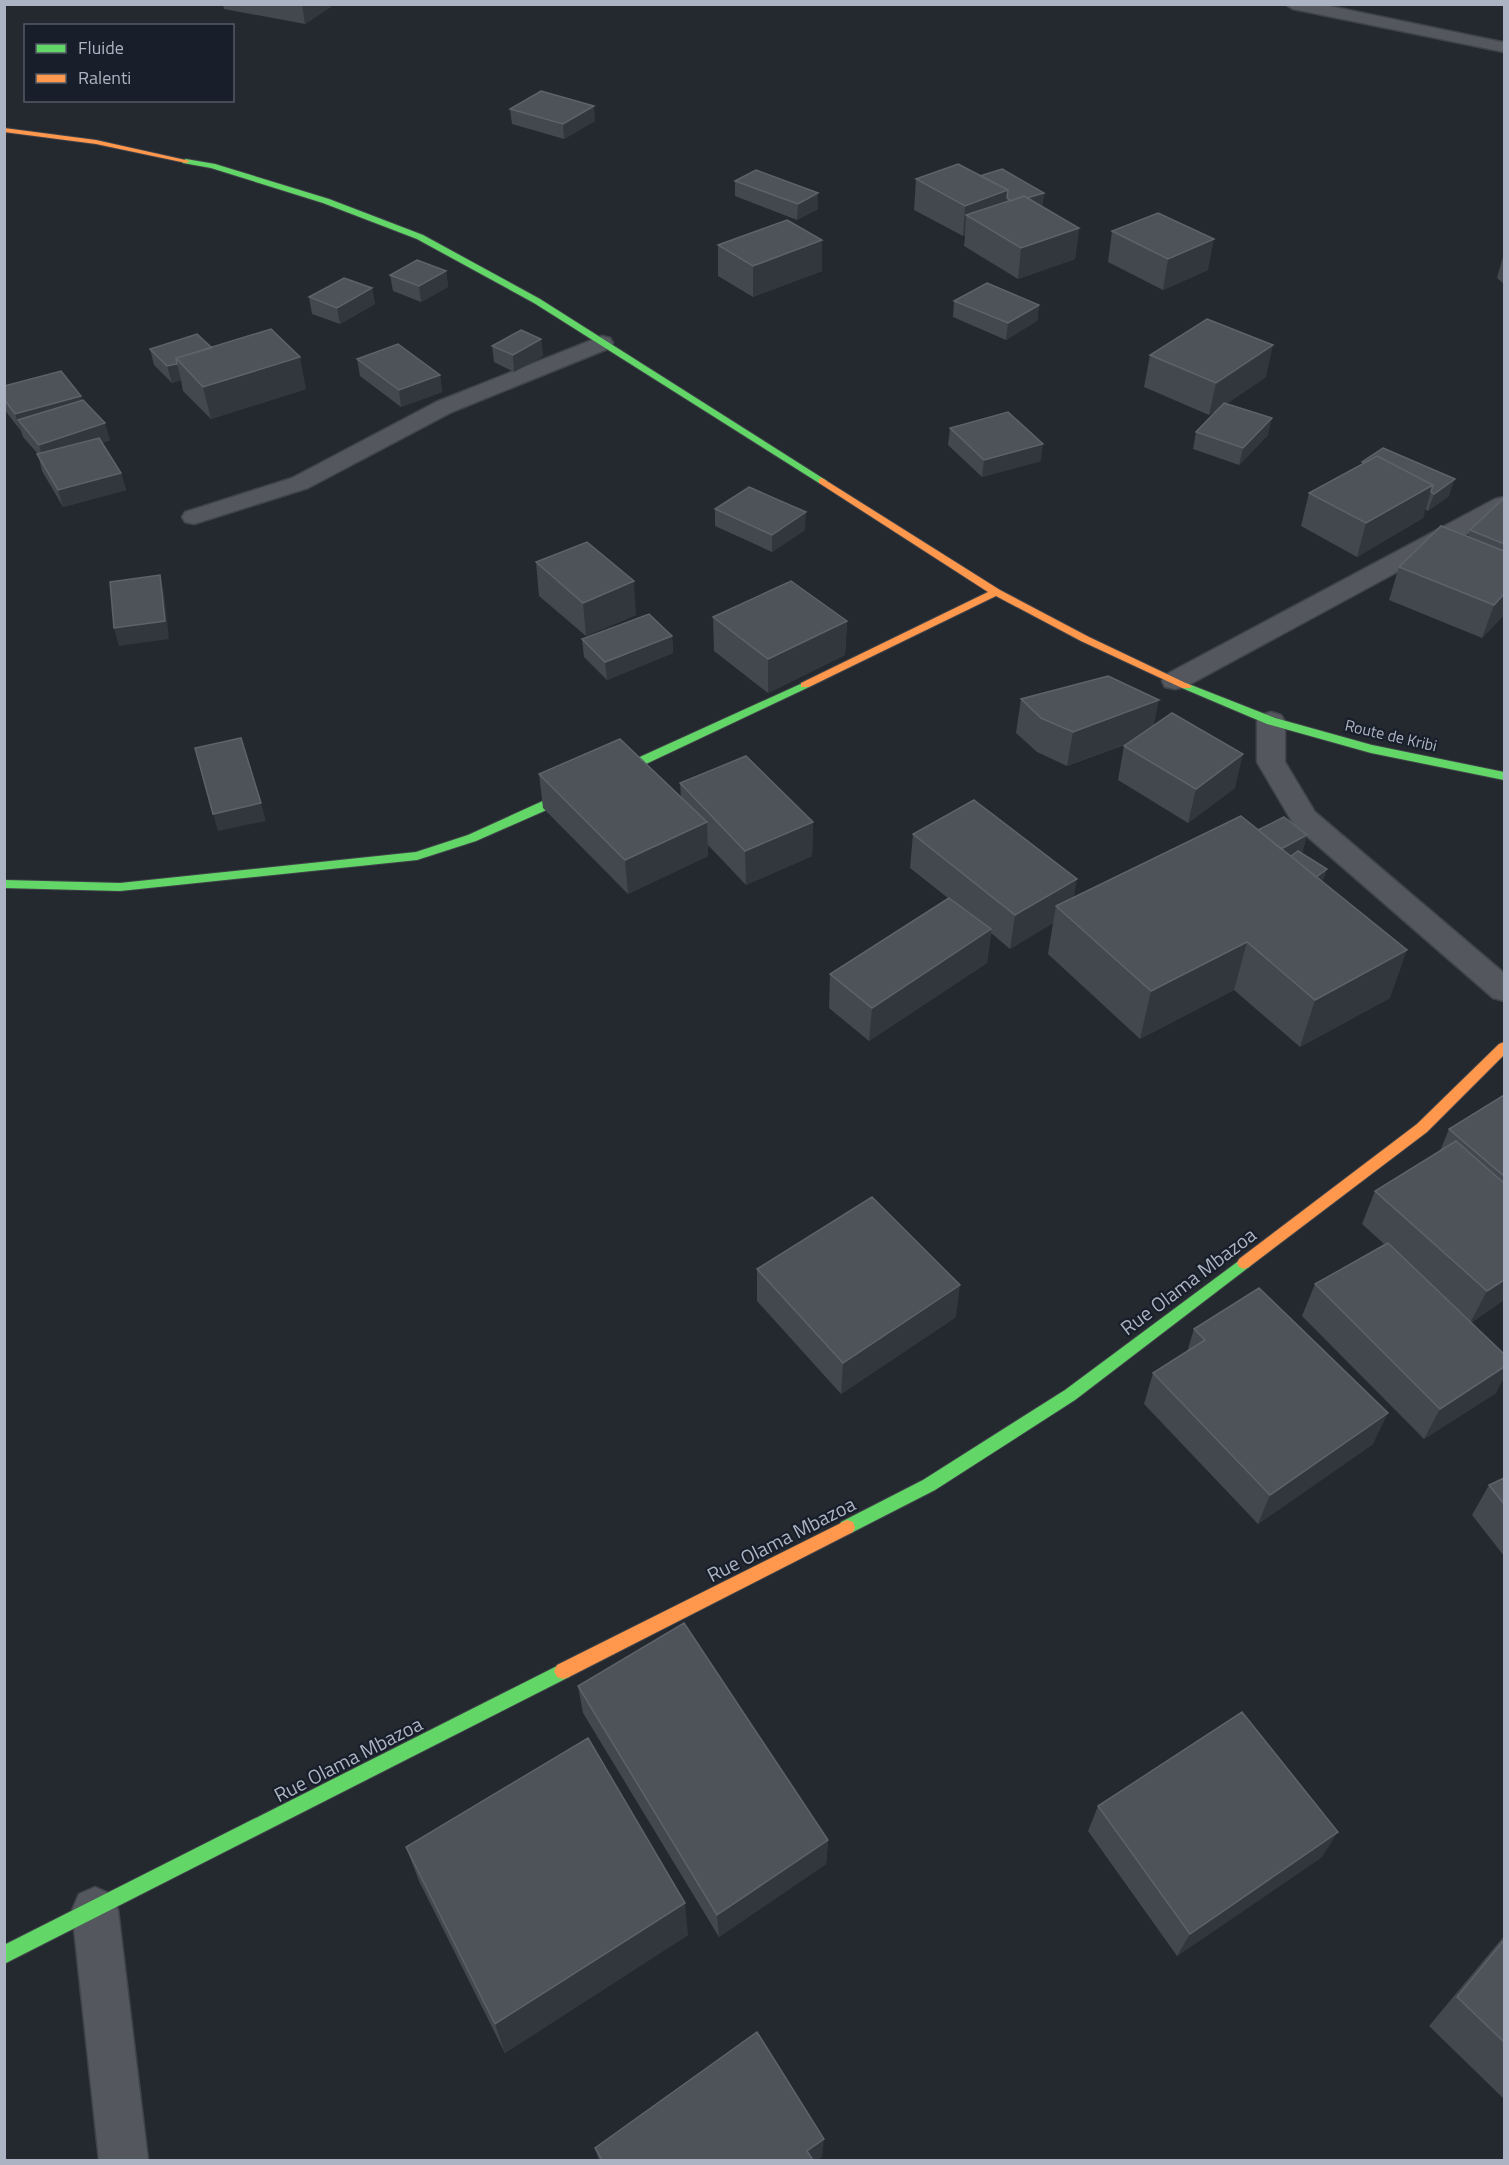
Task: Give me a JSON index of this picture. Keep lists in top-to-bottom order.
{
  "streets": {
    "main road": ["Route de Kribi", "Rue Olama Mbazoa"]
  },
  "legend": ["Fluide", "Ralenti"]
}
